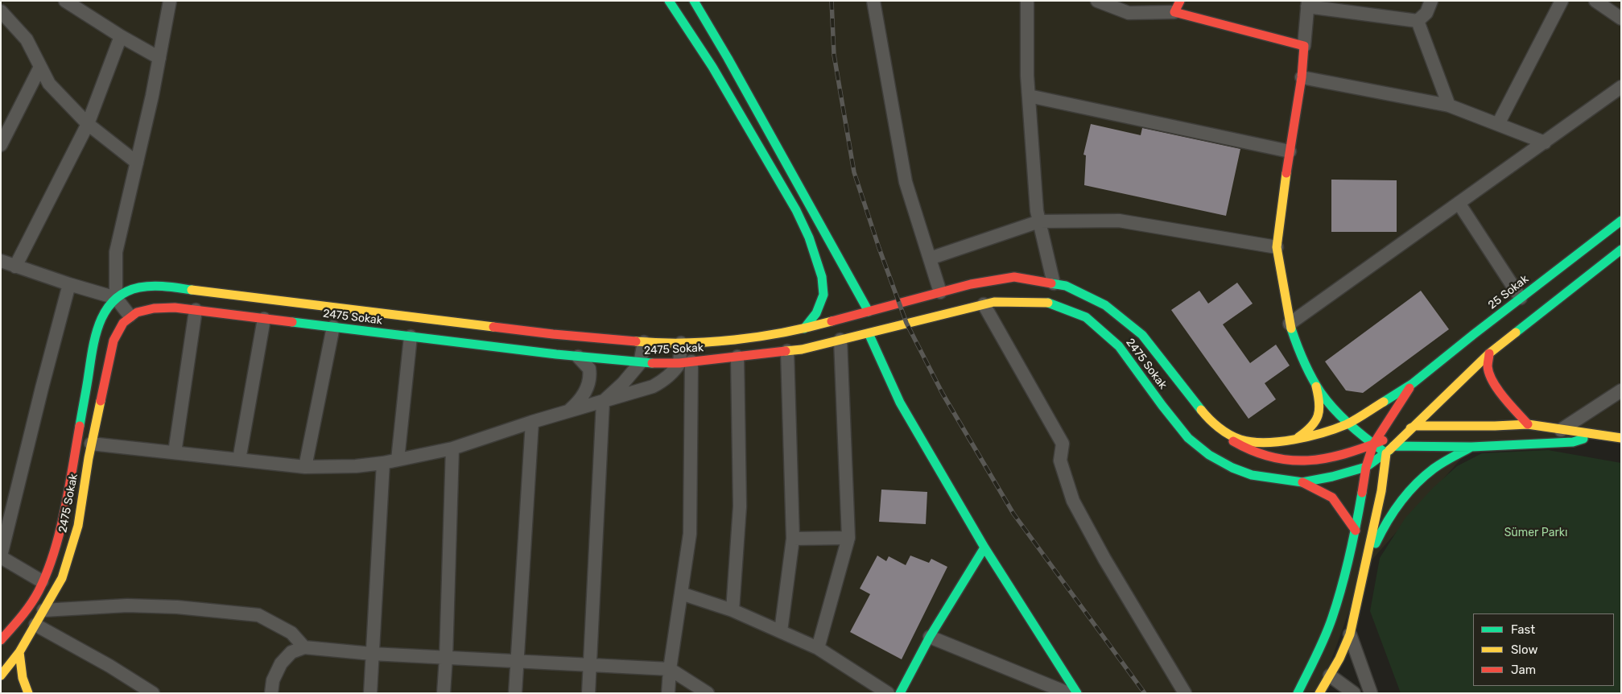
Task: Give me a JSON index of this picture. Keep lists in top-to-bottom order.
{
  "streets": {
    "main road": ["25 Sokak", "2475 Sokak"]
  },
  "crossings": [
    ["25 Sokak", "2475 Sokak"]
  ],
  "parks": ["Sümer Parkı"],
  "legend": ["Fast", "Slow", "Jam"]
}
